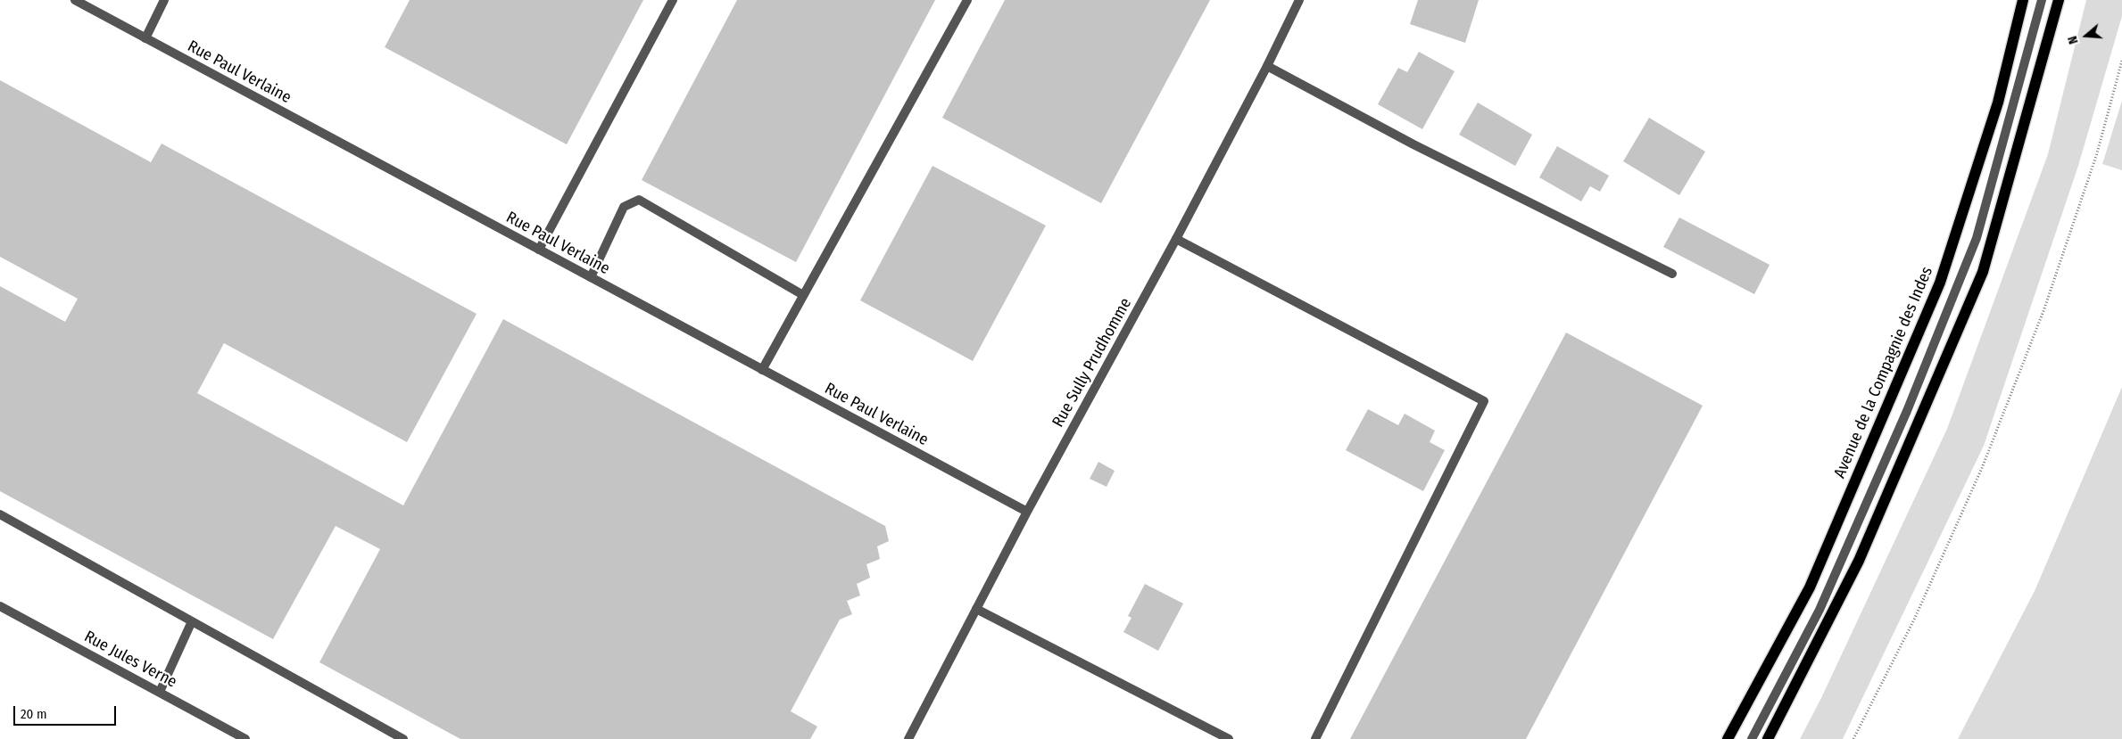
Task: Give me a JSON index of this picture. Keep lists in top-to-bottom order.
{
  "streets": {
    "main road": ["Avenue de la Compagnie des Indes"],
    "street": ["Rue Paul Verlaine", "Rue Sully Prudhomme", "Rue Jules Verne"]
  },
  "crossings": [
    ["Rue Paul Verlaine", "Rue Sully Prudhomme"]
  ],
  "scale_bar": "20 m",
  "north": "left"
}
